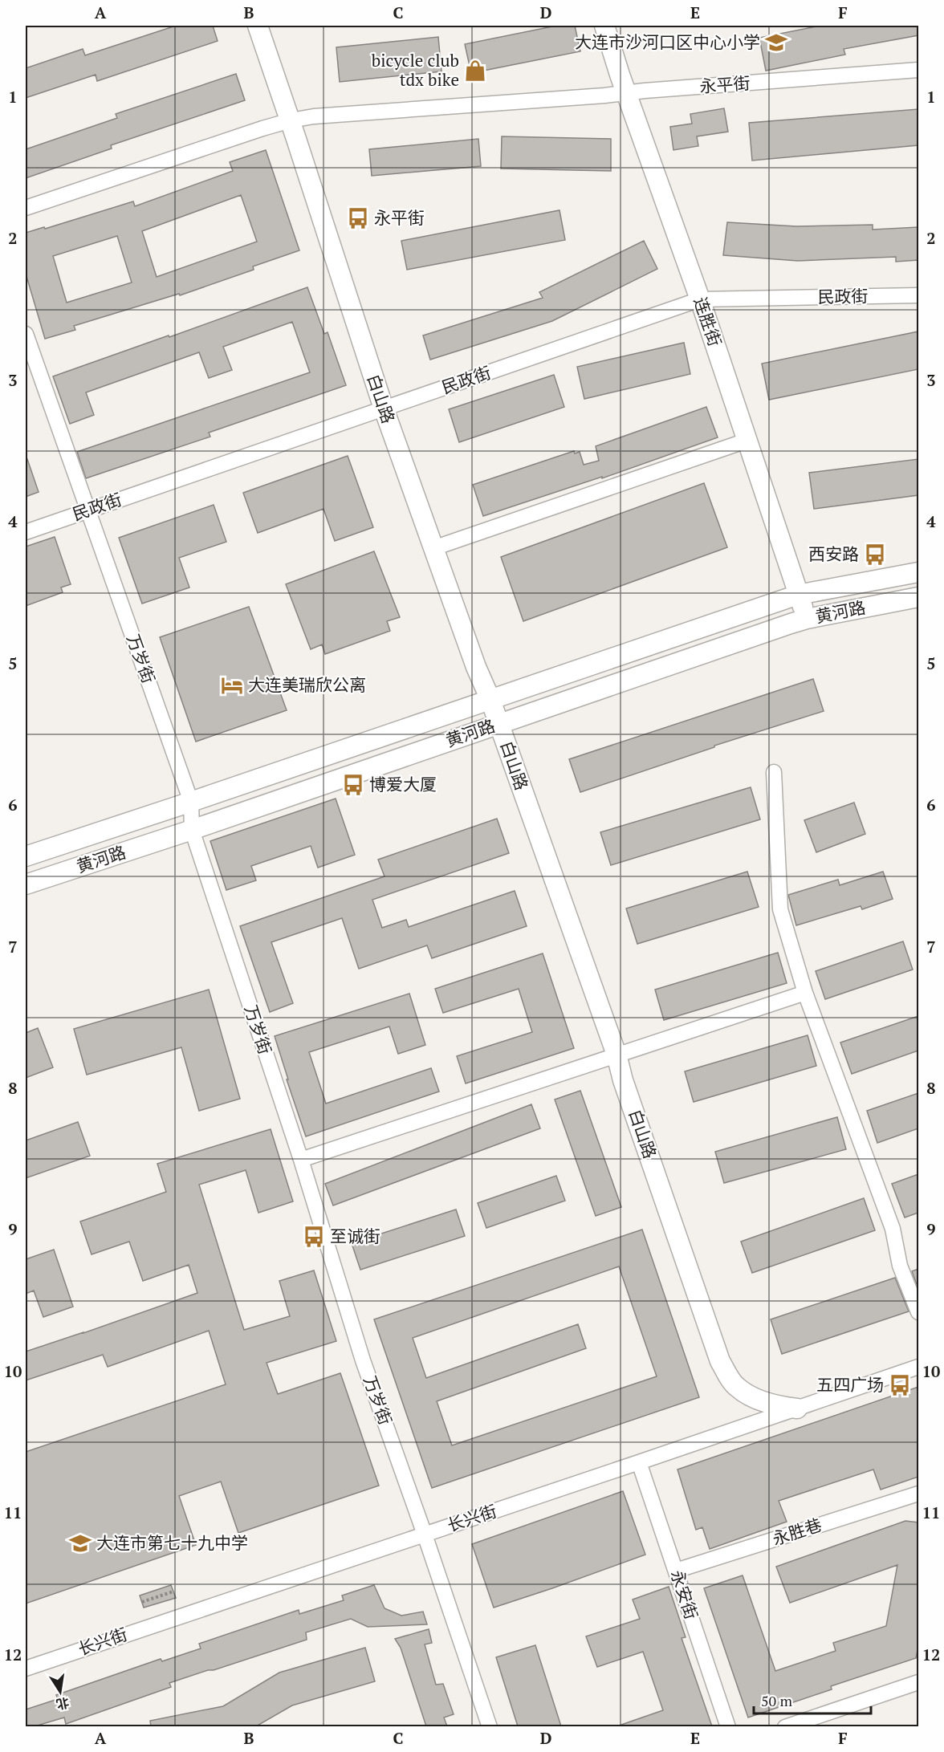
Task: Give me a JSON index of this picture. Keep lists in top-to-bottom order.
{
  "streets": {
    "main road": ["连胜街", "白山路", "黄河路"],
    "street": [
      "永平街",
      "民政街",
      "万岁街",
      "长兴街",
      "永胜巷",
      "永安街"
    ]
  },
  "crossings": [
    ["永平街", "连胜街"],
    ["永平街", "白山路"],
    ["民政街", "连胜街"],
    ["民政街", "白山路"],
    ["民政街", "万岁街"],
    ["连胜街", "黄河路"],
    ["白山路", "黄河路"],
    ["白山路", "长兴街"],
    ["黄河路", "万岁街"],
    ["万岁街", "长兴街"],
    ["长兴街", "永安街"],
    ["永胜巷", "永安街"]
  ],
  "places": {
    "school or university": ["大连市沙河口区中心小学", "大连市第七十九中学"],
    "shop": ["bicycle club tdx bike"],
    "bus stop": [
      "永平街",
      "西安路",
      "博爱大厦",
      "至诚街",
      "五四广场"
    ],
    "hotel": ["大连美瑞欣公离"]
  },
  "scale_bar": "50 m",
  "north": "bottom",
  "grid": {
    "columns": [
      "A",
      "B",
      "C",
      "D",
      "E",
      "F"
    ],
    "rows": [
      "1",
      "2",
      "3",
      "4",
      "5",
      "6",
      "7",
      "8",
      "9",
      "10",
      "11",
      "12"
    ]
  }
}
